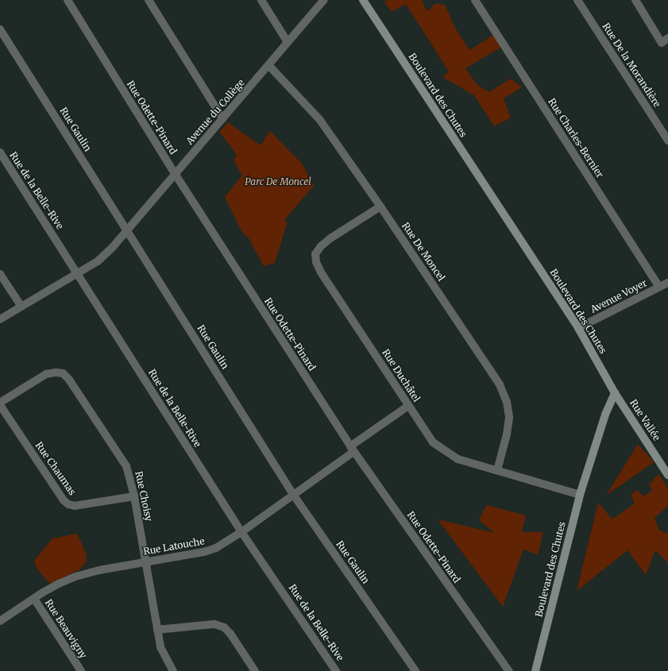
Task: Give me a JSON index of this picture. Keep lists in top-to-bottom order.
{
  "streets": {
    "street": [
      "Rue De la Morandière",
      "Boulevard des Chutes",
      "Avenue du Collège",
      "Rue Odette-Pinard",
      "Rue Gaulin",
      "Rue Charles-Bernier",
      "Rue de la Belle-Rive",
      "Rue De Moncel",
      "Avenue Voyer",
      "Rue Duchâtel",
      "Rue Vallée",
      "Rue Chaumas",
      "Rue Choisy",
      "Rue Latouche",
      "Rue Beauvigny"
    ]
  },
  "crossings": [
    ["Boulevard des Chutes", "Avenue Voyer"],
    ["Boulevard des Chutes", "Rue Duchâtel"],
    ["Boulevard des Chutes", "Rue Vallée"],
    ["Avenue du Collège", "Rue Odette-Pinard"],
    ["Avenue du Collège", "Rue Gaulin"],
    ["Avenue du Collège", "Rue de la Belle-Rive"],
    ["Avenue du Collège", "Rue De Moncel"],
    ["Rue Odette-Pinard", "Rue Latouche"],
    ["Rue Gaulin", "Rue Latouche"],
    ["Rue Charles-Bernier", "Avenue Voyer"],
    ["Rue de la Belle-Rive", "Rue Latouche"],
    ["Rue De Moncel", "Rue Duchâtel"],
    ["Rue Duchâtel", "Rue Latouche"],
    ["Rue Chaumas", "Rue Choisy"],
    ["Rue Choisy", "Rue Latouche"],
    ["Rue Latouche", "Rue Beauvigny"]
  ],
  "parks": ["Parc De Moncel"]
}
